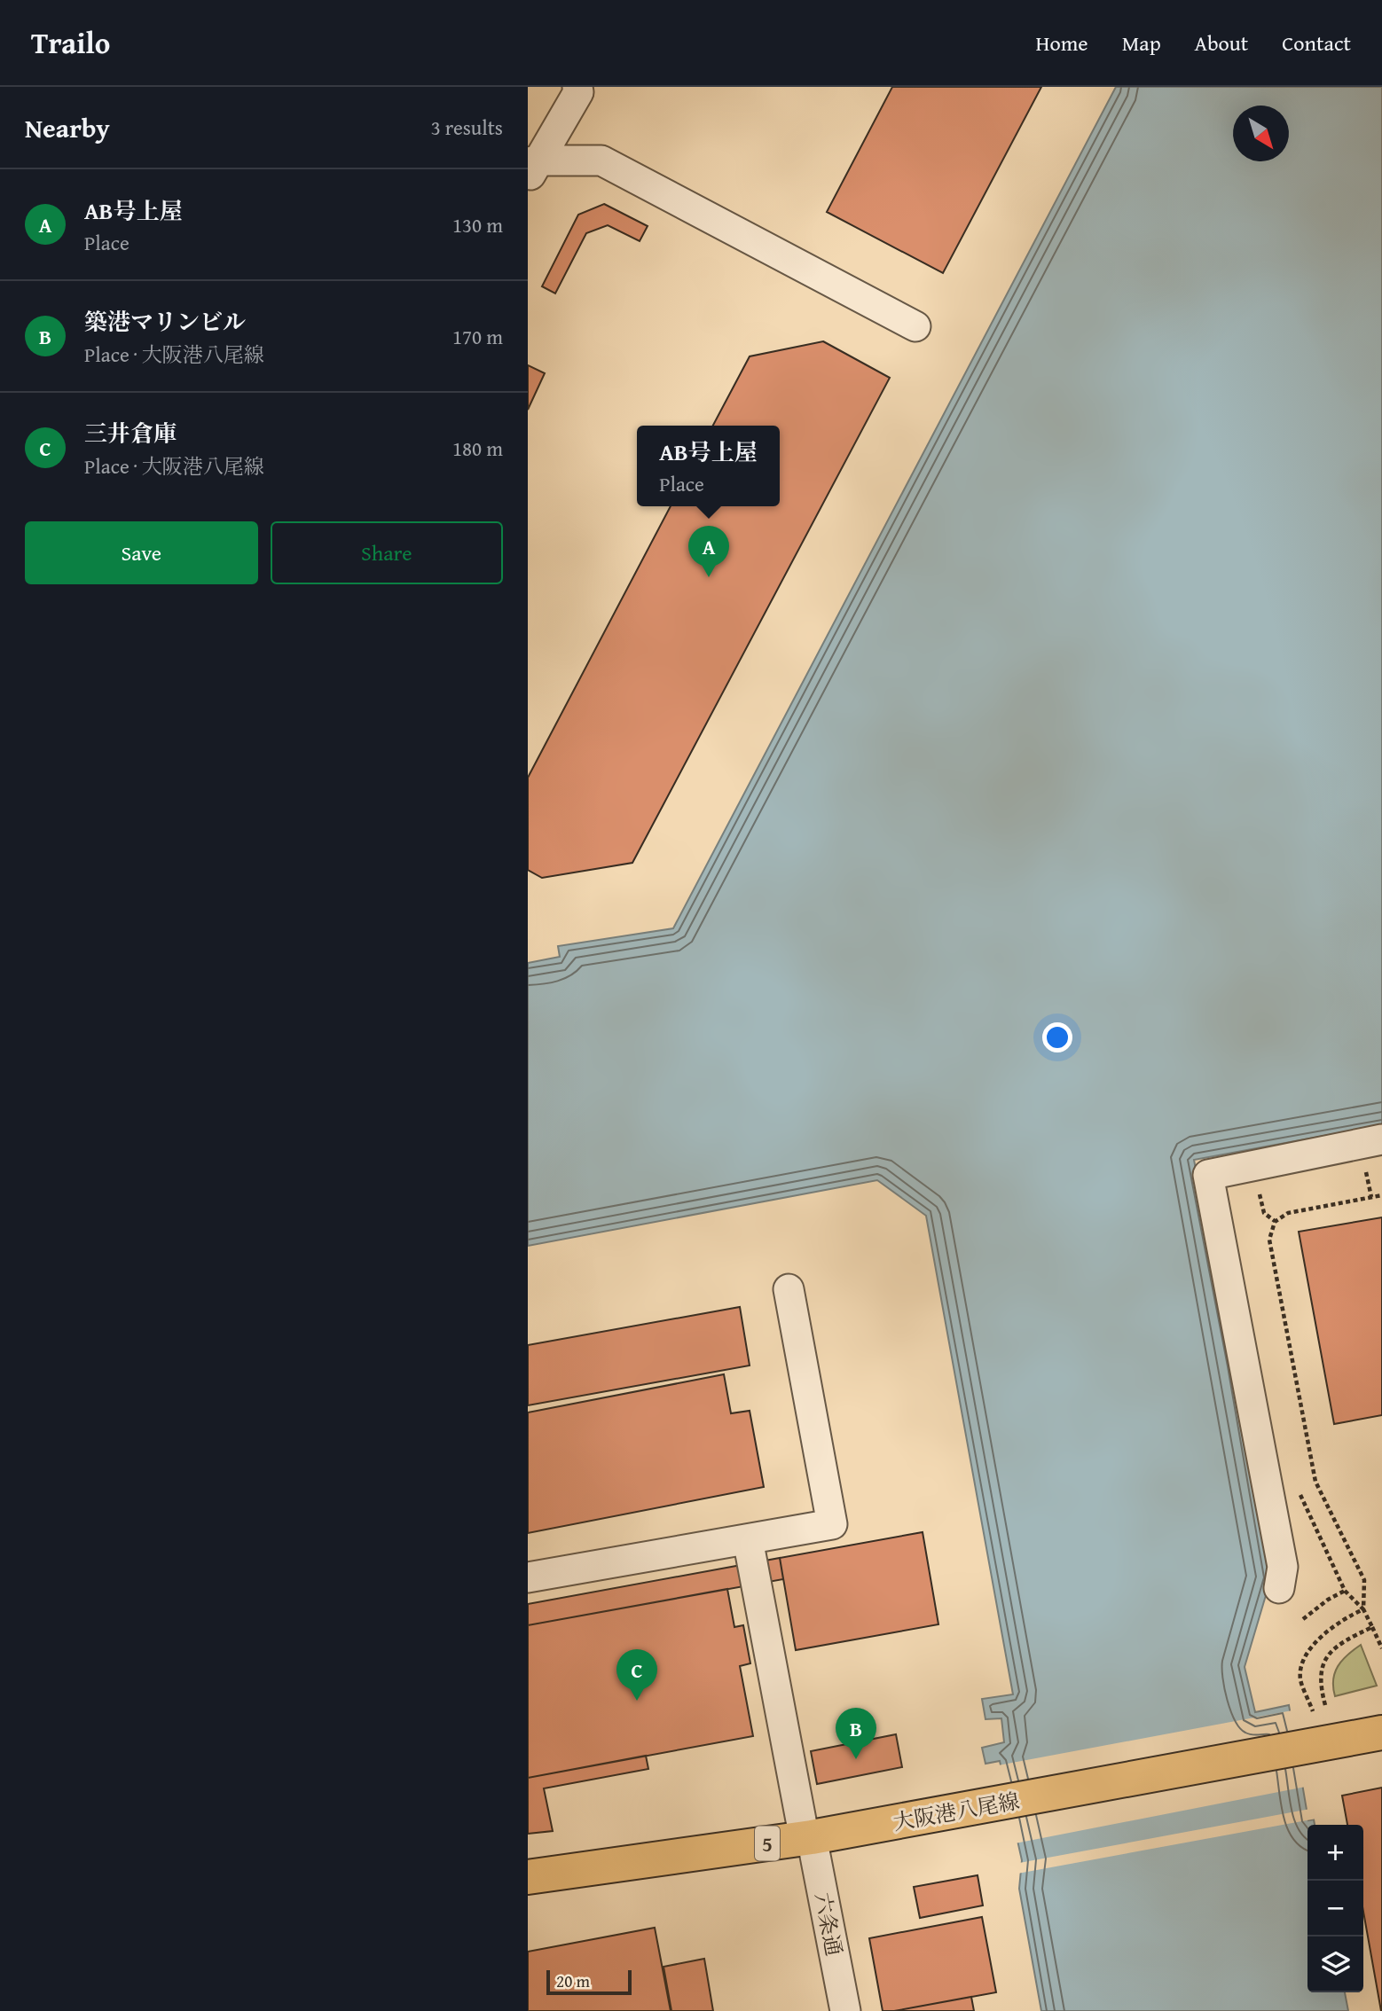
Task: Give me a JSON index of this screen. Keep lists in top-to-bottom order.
{
  "streets": {
    "main road": ["大阪港八尾線", "5"],
    "street": ["六条通"]
  },
  "crossings": [
    ["大阪港八尾線", "六条通"]
  ],
  "scale_bar": "20 m",
  "north": "bottom right",
  "page": {
    "header": "Trailo",
    "nav": [
      "Home",
      "Map",
      "About",
      "Contact"
    ],
    "heading": ["Nearby", "3 results"],
    "list": [
      {
        "mark": "A",
        "name": "AB号上屋",
        "note": "Place",
        "value": "130 m"
      },
      {
        "mark": "B",
        "name": "築港マリンビル",
        "note": "Place · 大阪港八尾線",
        "value": "170 m"
      },
      {
        "mark": "C",
        "name": "三井倉庫",
        "note": "Place · 大阪港八尾線",
        "value": "180 m"
      }
    ],
    "popup": ["AB号上屋", "Place"],
    "buttons": ["Save", "Share"],
    "pins": ["A", "C", "B"],
    "map_buttons": ["+", "−"],
    "scale": "20 m"
  }
}
